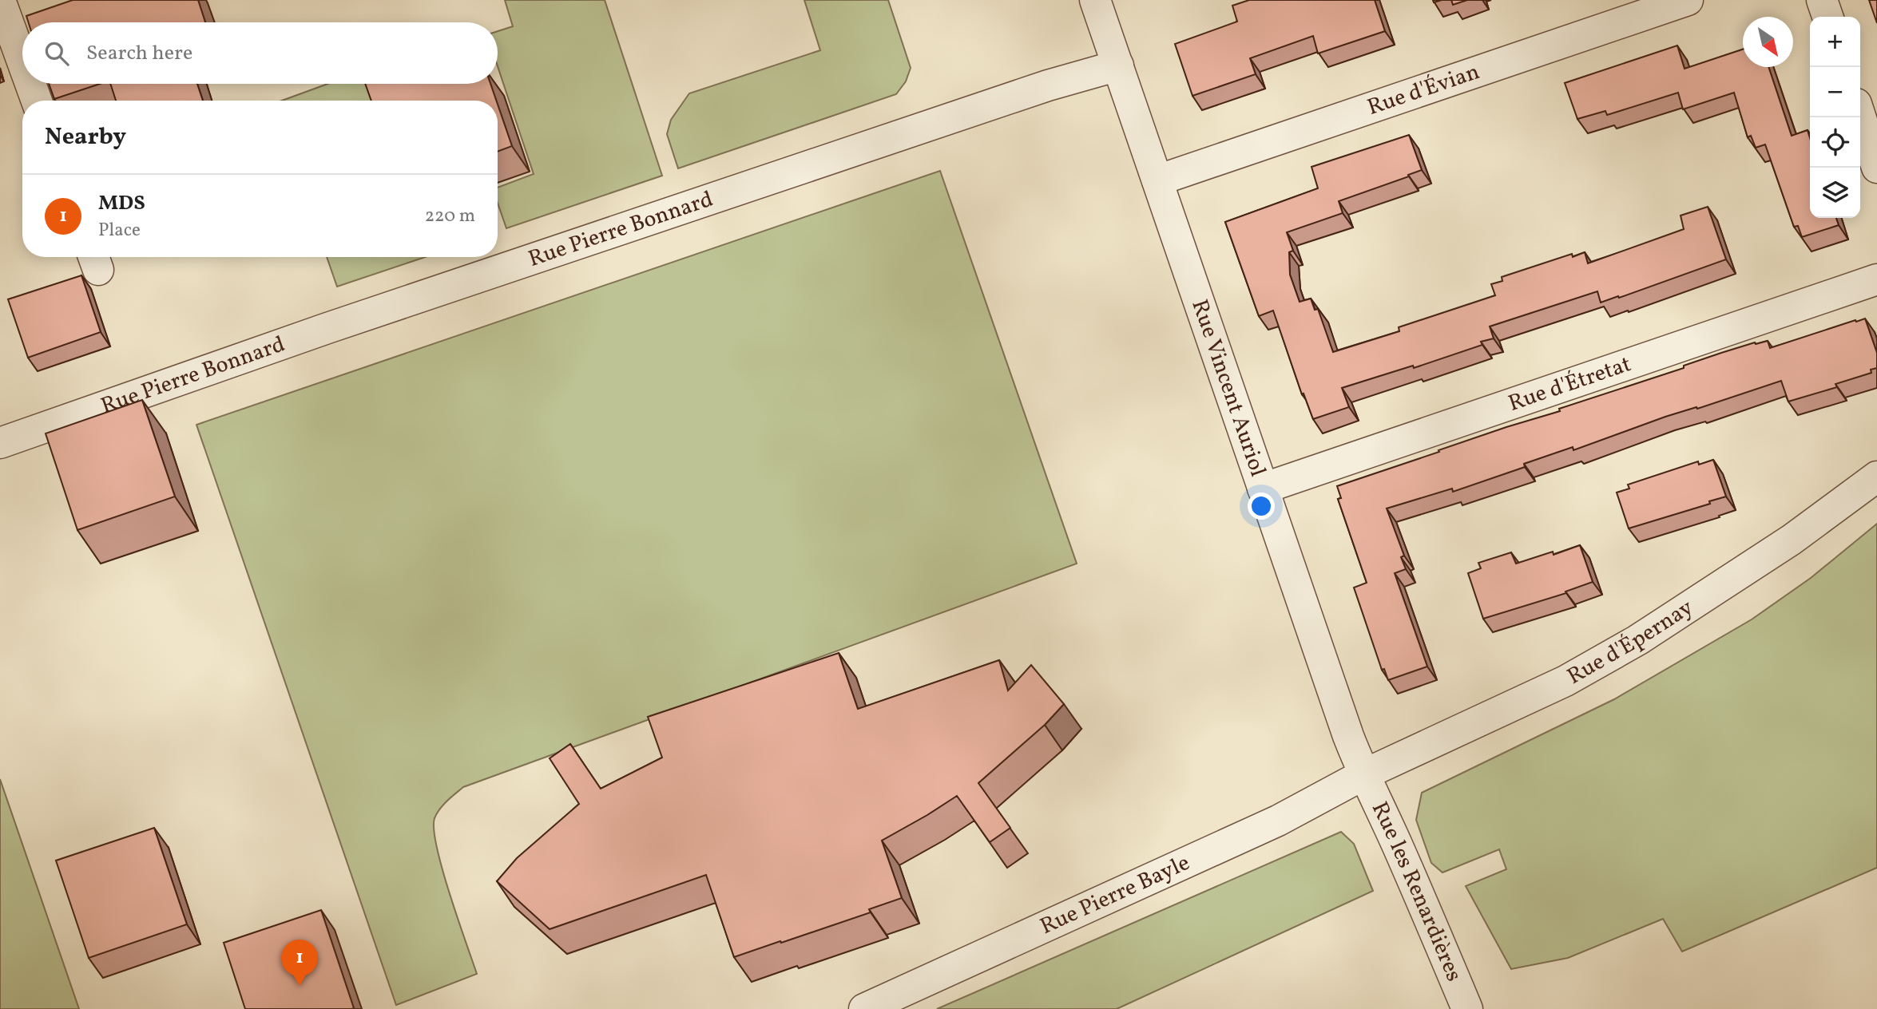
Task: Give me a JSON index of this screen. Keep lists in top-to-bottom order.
{
  "streets": {
    "street": [
      "Rue d'Évian",
      "Rue Pierre Bonnard",
      "Rue d'Étretat",
      "Rue Vincent Auriol",
      "Rue d'Épernay",
      "Rue les Renardières",
      "Rue Pierre Bayle"
    ]
  },
  "crossings": [
    ["Rue d'Évian", "Rue Vincent Auriol"],
    ["Rue Pierre Bonnard", "Rue Vincent Auriol"],
    ["Rue d'Étretat", "Rue Vincent Auriol"],
    ["Rue Vincent Auriol", "Rue d'Épernay"],
    ["Rue Vincent Auriol", "Rue les Renardières"],
    ["Rue Vincent Auriol", "Rue Pierre Bayle"],
    ["Rue d'Épernay", "Rue les Renardières"],
    ["Rue d'Épernay", "Rue Pierre Bayle"],
    ["Rue les Renardières", "Rue Pierre Bayle"]
  ],
  "north": "bottom right",
  "page": {
    "map_buttons": ["+", "−"],
    "search": "Search here",
    "heading": "Nearby",
    "list": [
      {
        "mark": "1",
        "name": "MDS",
        "note": "Place",
        "value": "220 m"
      }
    ],
    "pins": "1"
  }
}
